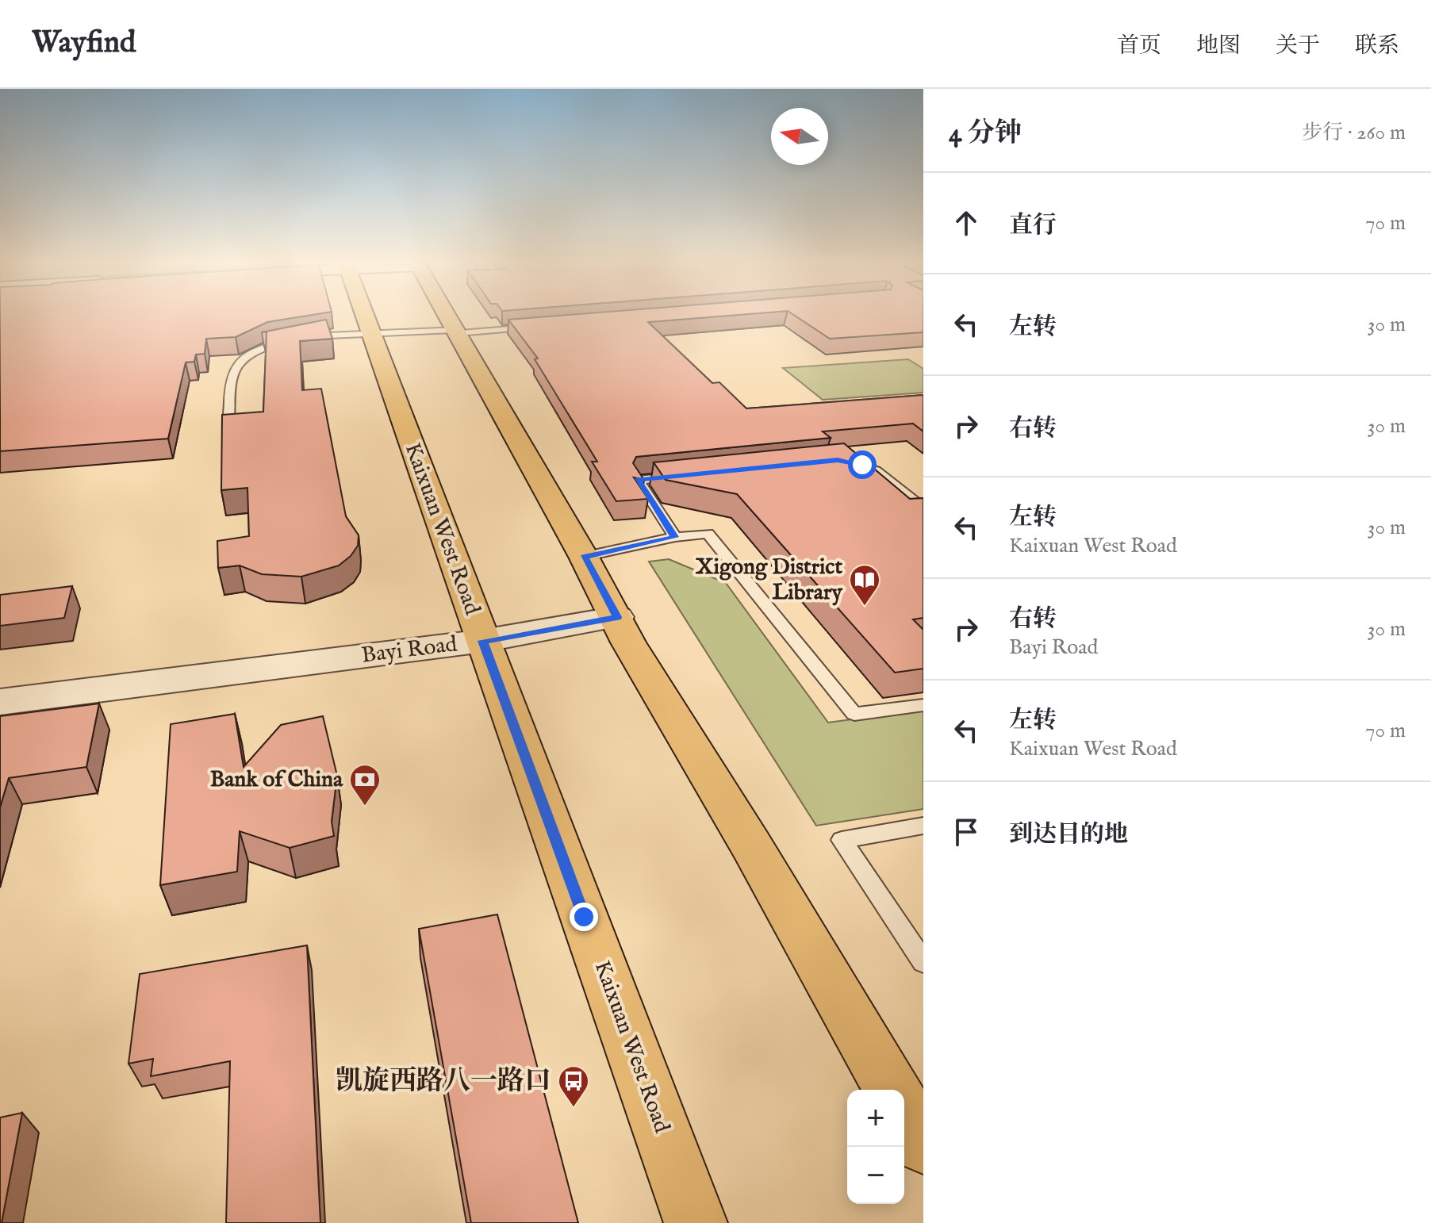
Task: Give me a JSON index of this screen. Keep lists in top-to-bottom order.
{
  "streets": {
    "main road": ["Kaixuan West Road"],
    "street": ["Bayi Road"]
  },
  "crossings": [
    ["Kaixuan West Road", "Bayi Road"]
  ],
  "places": {
    "library": ["Xigong District Library"],
    "bank": ["Bank of China"],
    "bus stop": ["凯旋西路八一路口"]
  },
  "north": "left",
  "page": {
    "header": "Wayfind",
    "nav": [
      "首页",
      "地图",
      "关于",
      "联系"
    ],
    "heading": ["4 分钟", "步行 · 260 m"],
    "list": [
      ["直行", "70 m"],
      ["左转", "30 m"],
      ["右转", "30 m"],
      ["左转", "Kaixuan West Road", "30 m"],
      ["右转", "Bayi Road", "30 m"],
      ["左转", "Kaixuan West Road", "70 m"],
      "到达目的地"
    ],
    "map_buttons": ["+", "−"]
  }
}
